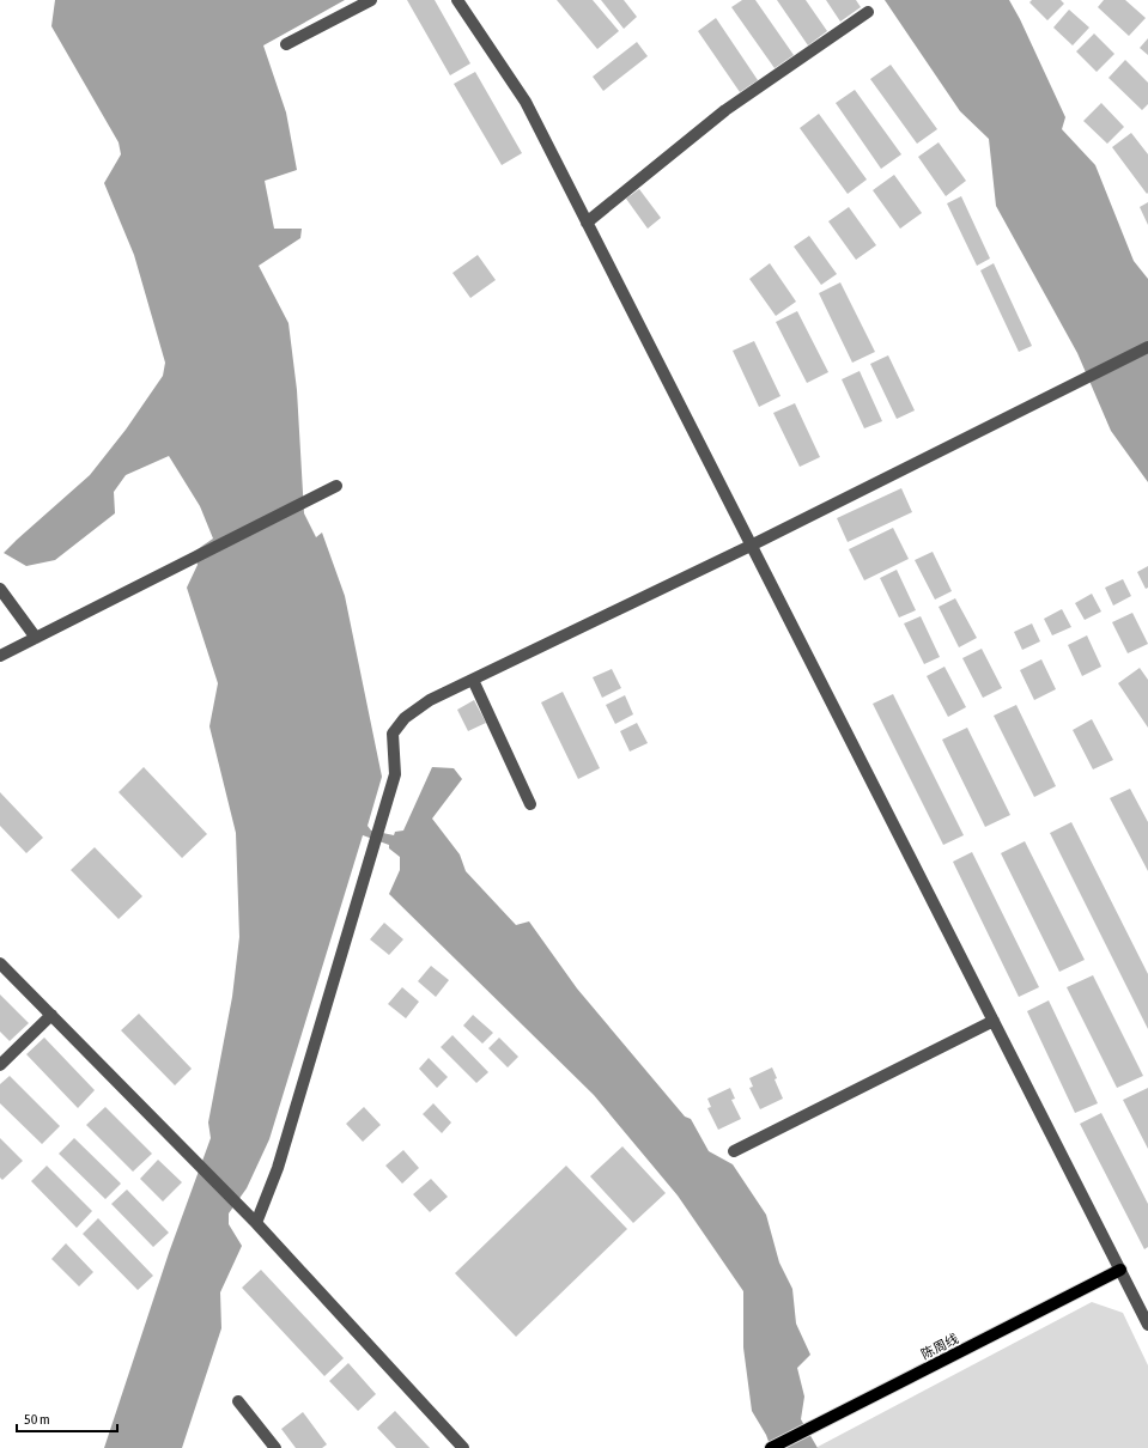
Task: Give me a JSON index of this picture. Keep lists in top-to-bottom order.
{
  "streets": {
    "main road": ["陈周线"]
  },
  "scale_bar": "50 m"
}
